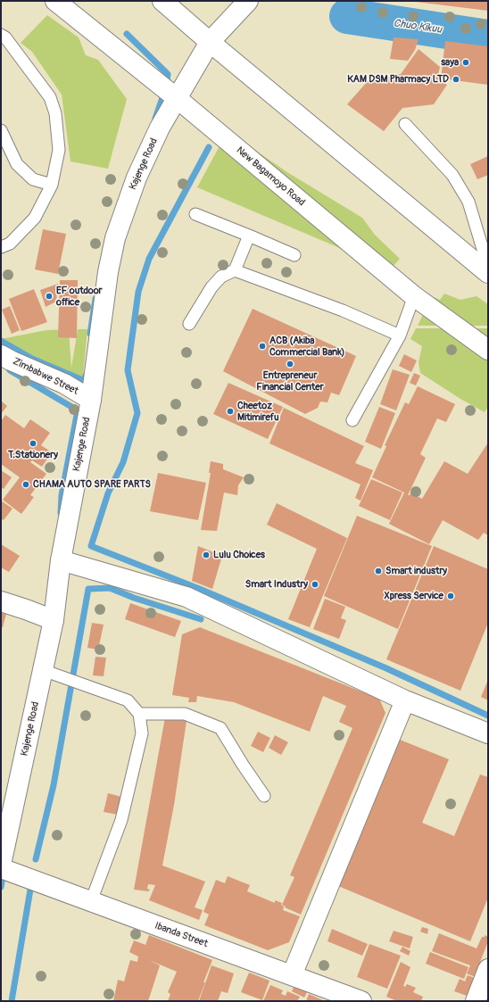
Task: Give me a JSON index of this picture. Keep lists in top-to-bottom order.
{
  "streets": {
    "main road": [
      "Kajenge Road",
      "New Bagamoyo Road",
      "Zimbabwe Street",
      "Ibanda Street"
    ]
  },
  "crossings": [
    ["Kajenge Road", "New Bagamoyo Road"],
    ["Kajenge Road", "Zimbabwe Street"]
  ],
  "water": ["Chuo Kikuu"],
  "places": [
    "saya",
    "KAM DSM Pharmacy LTD",
    "EF outdoor office",
    "ACB (Akiba Commercial Bank)",
    "Entrepreneur Financial Center",
    "Cheetoz Mitimirefu",
    "T.Stationery",
    "CHAMA AUTO SPARE PARTS",
    "Lulu Choices",
    "Smart industry",
    "Smart Industry",
    "Xpress Service"
  ]
}
